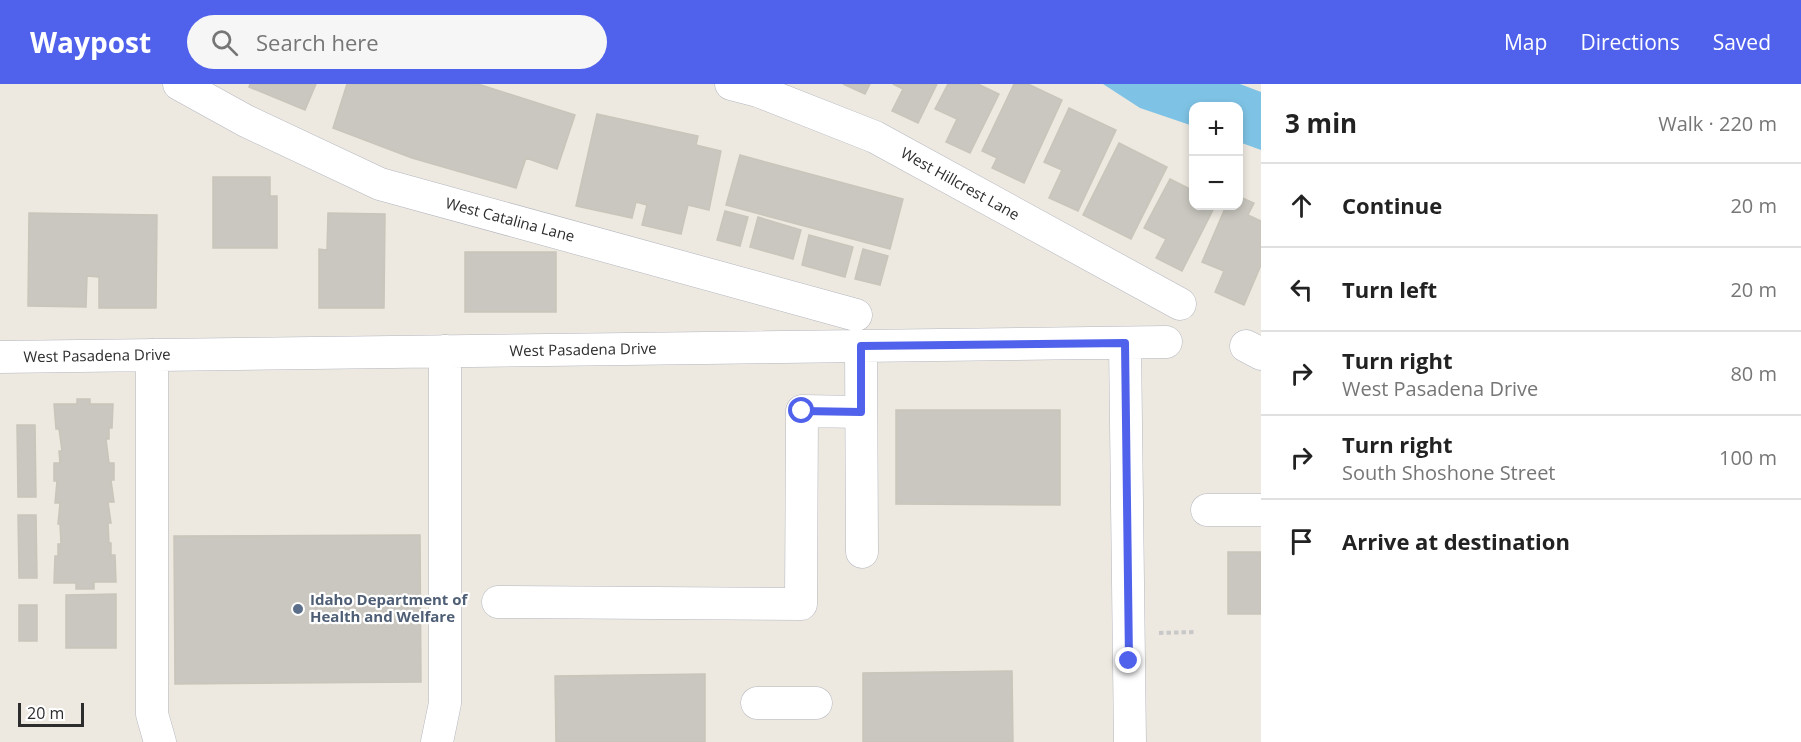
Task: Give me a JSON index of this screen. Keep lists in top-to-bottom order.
{
  "streets": {
    "street": ["West Hillcrest Lane", "West Catalina Lane", "West Pasadena Drive"]
  },
  "places": ["Idaho Department of Health and Welfare"],
  "scale_bar": "20 m",
  "page": {
    "header": "Waypost",
    "search": "Search here",
    "nav": ["Map", "Directions", "Saved"],
    "heading": ["3 min", "Walk · 220 m"],
    "map_buttons": ["+", "−"],
    "list": [
      ["Continue", "20 m"],
      ["Turn left", "20 m"],
      ["Turn right", "West Pasadena Drive", "80 m"],
      ["Turn right", "South Shoshone Street", "100 m"],
      "Arrive at destination"
    ],
    "scale": "20 m"
  }
}
